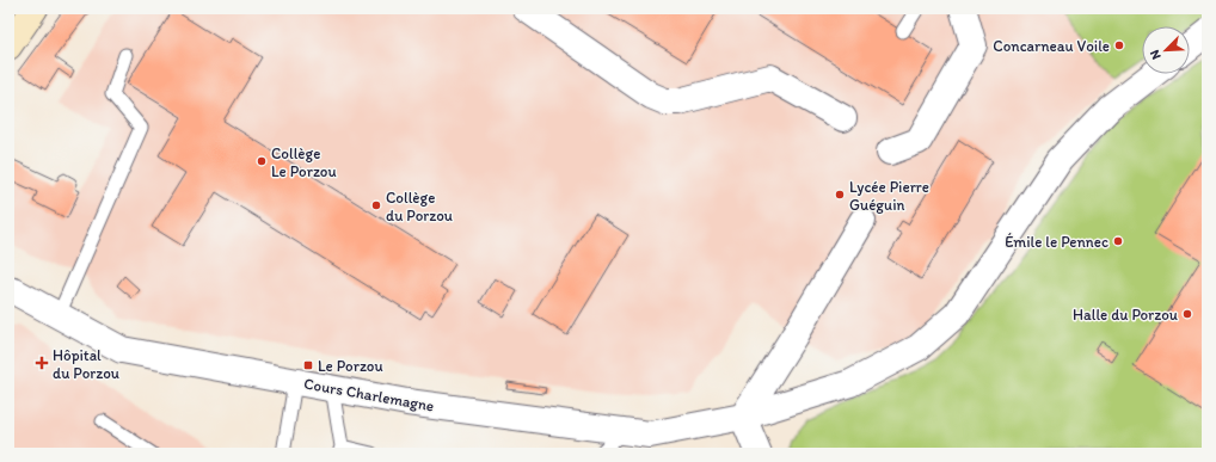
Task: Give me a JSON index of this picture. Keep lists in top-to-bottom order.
{
  "streets": {
    "street": ["Cours Charlemagne"]
  },
  "places": {
    "other": [
      "Concarneau Voile",
      "Collège Le Porzou",
      "Lycée Pierre Guéguin",
      "Collège du Porzou",
      "Émile le Pennec",
      "Halle du Porzou"
    ],
    "health": ["Hôpital du Porzou"],
    "transit": ["Le Porzou"]
  },
  "north": "bottom left"
}
